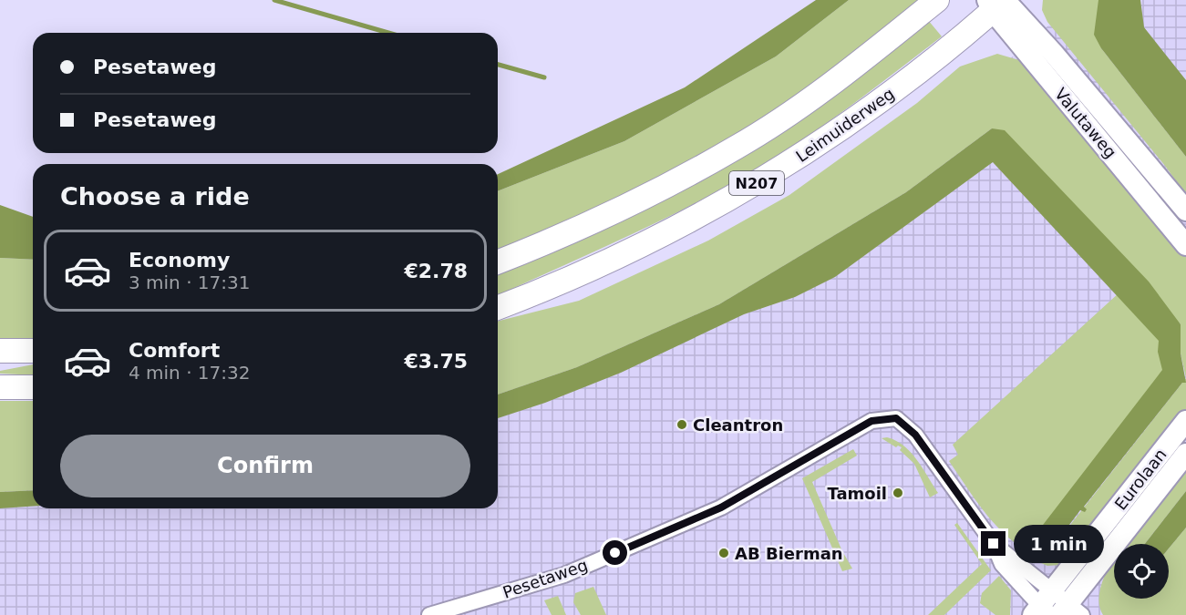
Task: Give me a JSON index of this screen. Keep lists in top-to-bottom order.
{
  "streets": {
    "main road": [
      "Valutaweg",
      "Leimuiderweg",
      "N207",
      "Eurolaan"
    ],
    "street": ["Pesetaweg"]
  },
  "crossings": [
    ["Valutaweg", "Leimuiderweg"],
    ["Eurolaan", "Pesetaweg"]
  ],
  "places": ["Cleantron", "Tamoil", "AB Bierman"],
  "page": {
    "banner": ["Pesetaweg", "Pesetaweg"],
    "heading": "Choose a ride",
    "list": [
      {
        "name": "Economy",
        "note": "3 min · 17:31",
        "value": "€2.78"
      },
      {
        "name": "Comfort",
        "note": "4 min · 17:32",
        "value": "€3.75"
      }
    ],
    "buttons": "Confirm",
    "bubble": "1 min"
  }
}
